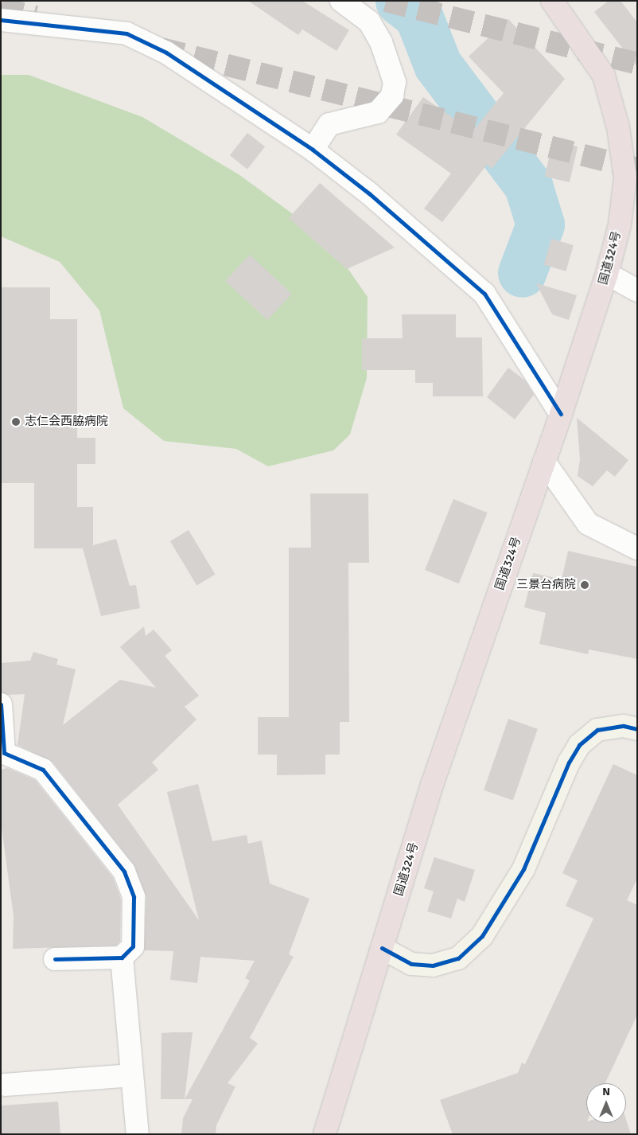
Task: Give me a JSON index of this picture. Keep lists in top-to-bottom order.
{
  "streets": {
    "highway": ["国道324号"]
  },
  "places": ["志仁会西脇病院", "三景台病院"],
  "north": "top"
}
